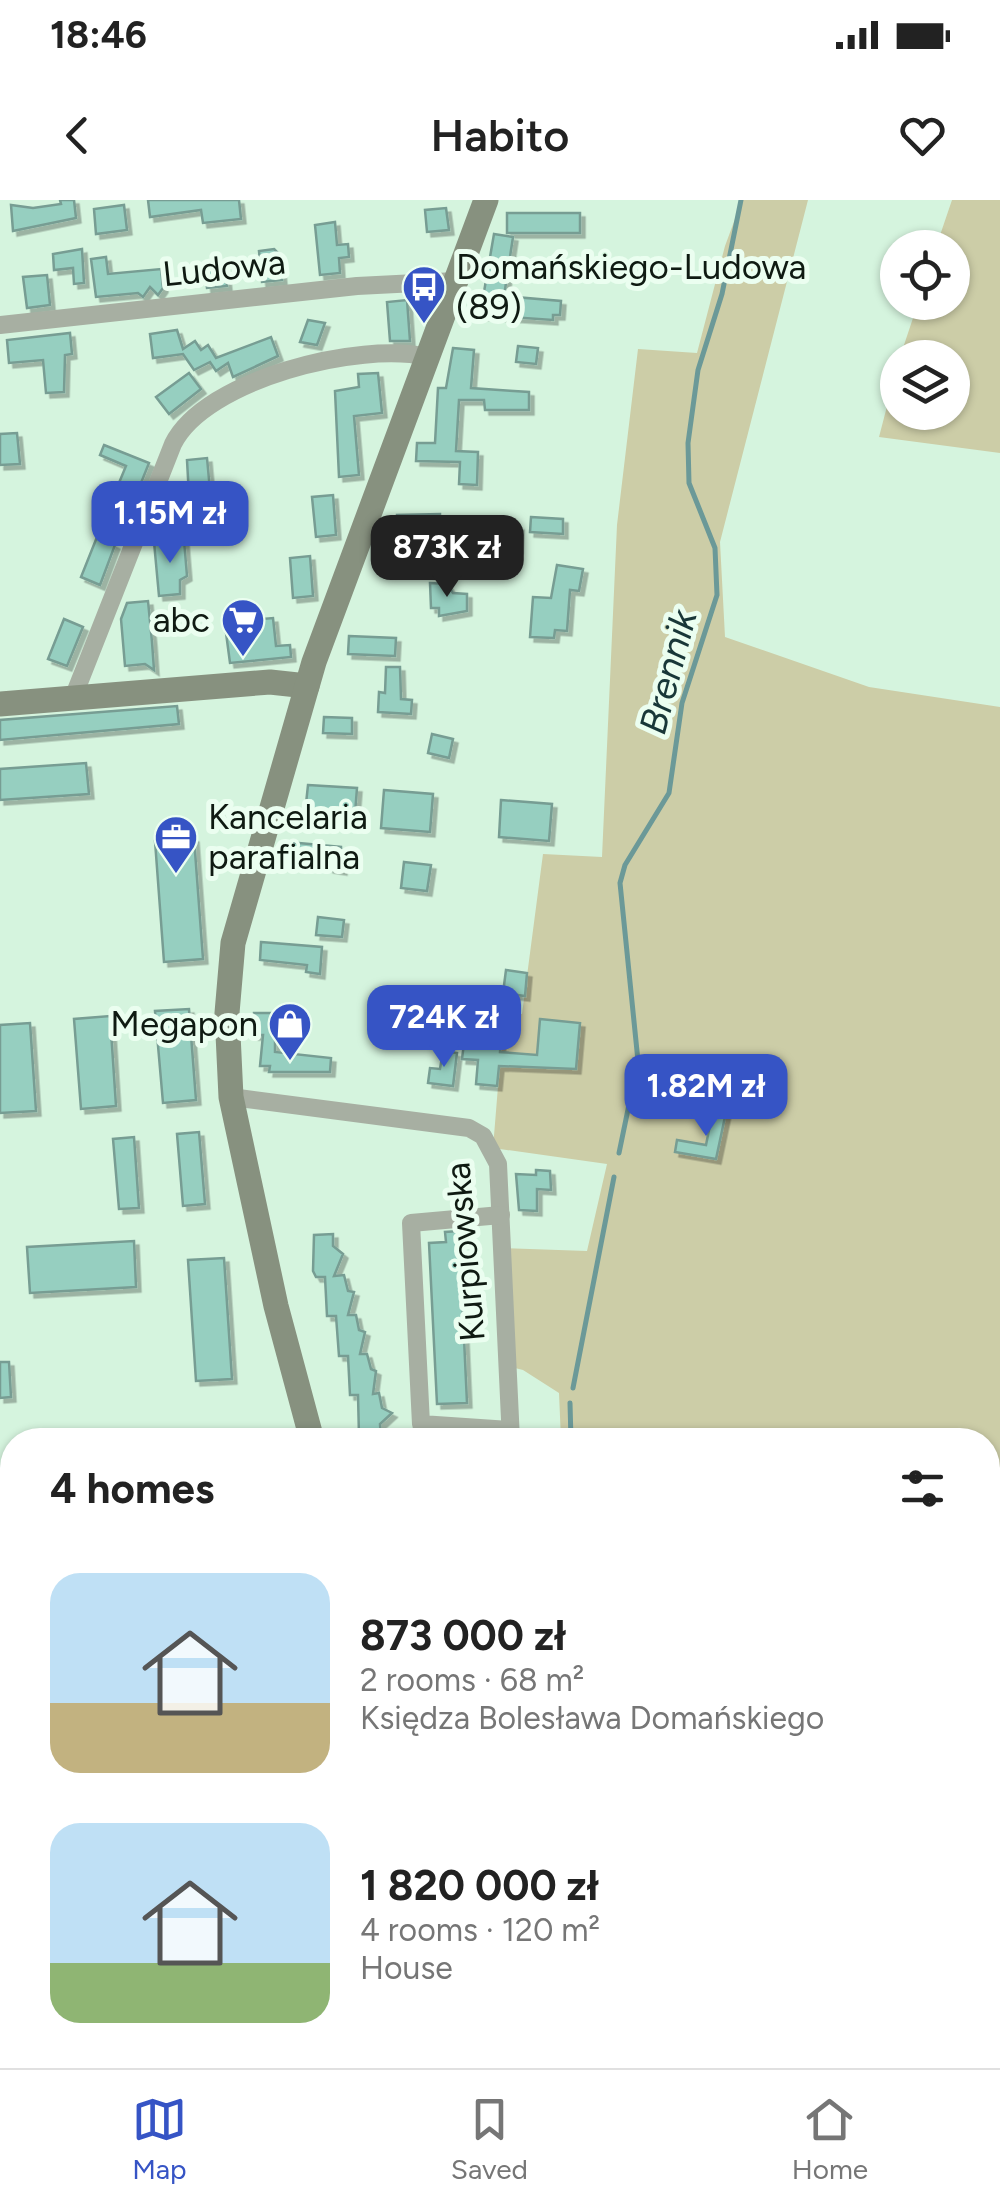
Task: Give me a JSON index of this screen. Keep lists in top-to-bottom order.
{
  "streets": {
    "street": ["Ludowa", "Kurpiowska"]
  },
  "water": ["Brennik"],
  "places": {
    "bus stop": ["Domańskiego-Ludowa (89)"],
    "supermarket": ["abc"],
    "office": ["Kancelaria parafialna"],
    "shop": ["Megapon"]
  },
  "page": {
    "status": "18:46",
    "header": "Habito",
    "price": [
      "1.15M zł",
      "873K zł",
      "724K zł",
      "1.82M zł"
    ],
    "heading": "4 homes",
    "list": [
      {
        "name": "873 000 zł",
        "note": "2 rooms · 68 m² · Księdza Bolesława Domańskiego"
      },
      {
        "name": "1 820 000 zł",
        "note": "4 rooms · 120 m² · House"
      }
    ],
    "tabs": ["Map", "Saved", "Home"]
  }
}
